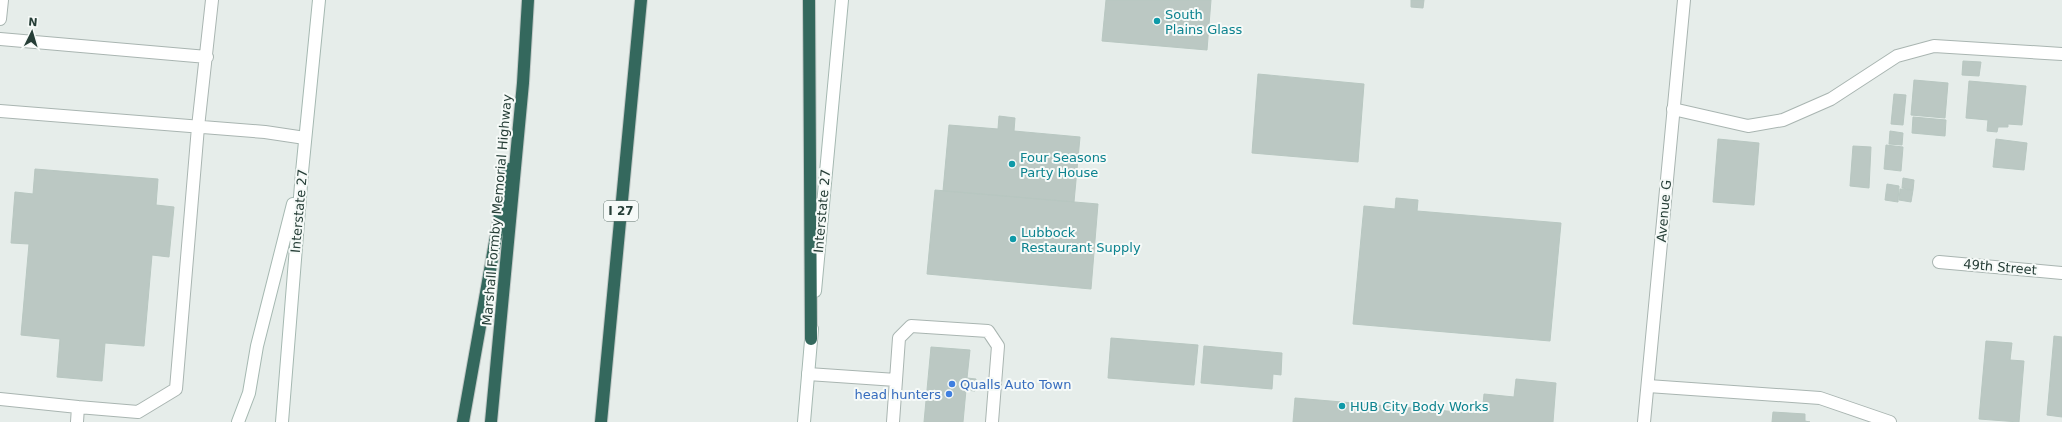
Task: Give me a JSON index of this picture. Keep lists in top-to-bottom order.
{
  "streets": {
    "highway": ["Marshall Formby Memorial Highway", "I 27"],
    "main road": ["Interstate 27", "Avenue G", "49th Street"]
  },
  "places": [
    "South Plains Glass",
    "Four Seasons Party House",
    "Lubbock Restaurant Supply",
    "Qualls Auto Town",
    "head hunters",
    "HUB City Body Works"
  ],
  "north": "top"
}
